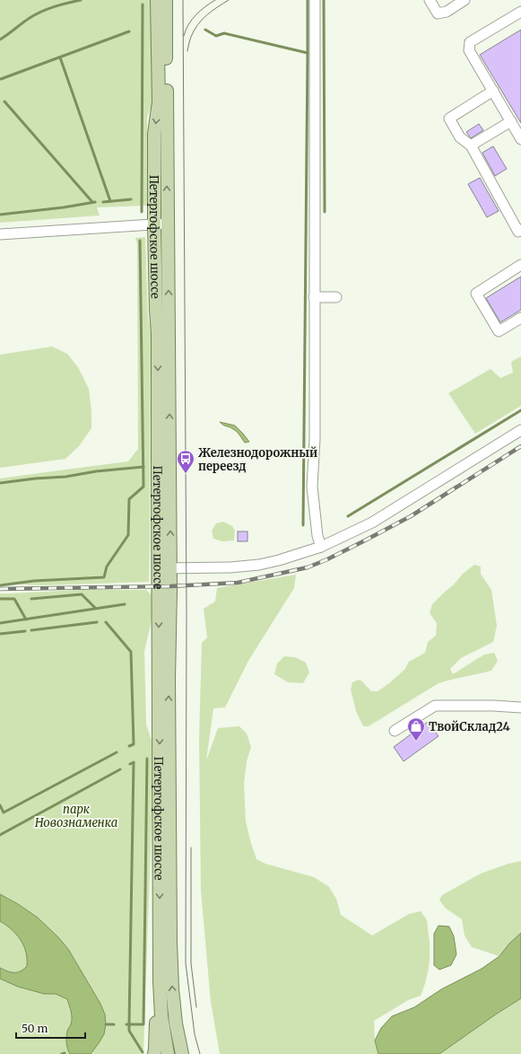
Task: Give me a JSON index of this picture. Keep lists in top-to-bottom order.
{
  "streets": {
    "main road": ["Петергофское шоссе"]
  },
  "parks": ["парк Новознаменка"],
  "places": {
    "bus stop": ["Железнодорожный переезд"],
    "shop": ["ТвойСклад24"]
  },
  "scale_bar": "50 m"
}
